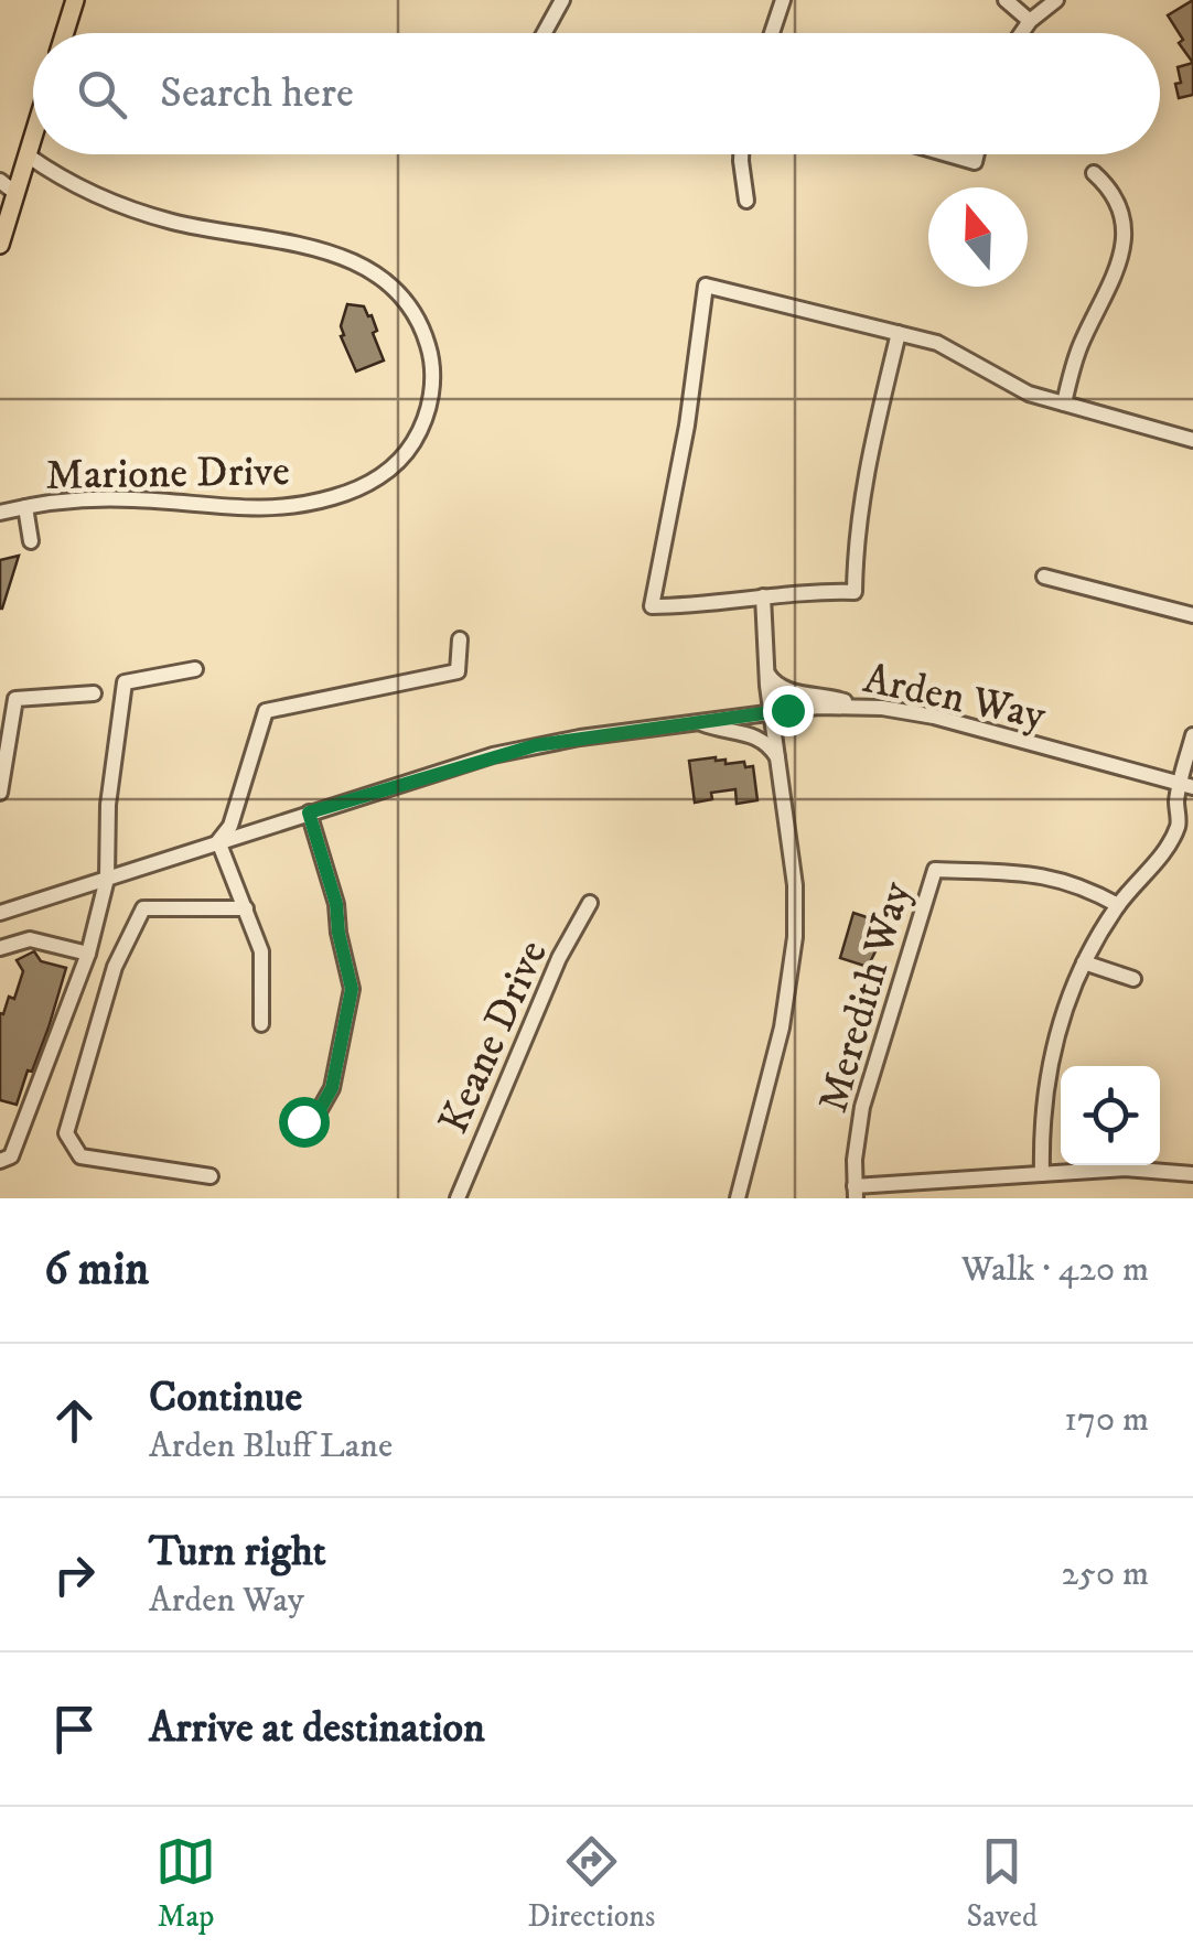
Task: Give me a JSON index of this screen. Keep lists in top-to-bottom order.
{
  "streets": {
    "street": [
      "Marione Drive",
      "Arden Way",
      "Meredith Way",
      "Keane Drive"
    ]
  },
  "north": "top",
  "page": {
    "search": "Search here",
    "heading": ["6 min", "Walk · 420 m"],
    "list": [
      ["Continue", "Arden Bluff Lane", "170 m"],
      ["Turn right", "Arden Way", "250 m"],
      "Arrive at destination"
    ],
    "nav": ["Map", "Directions", "Saved"]
  }
}
